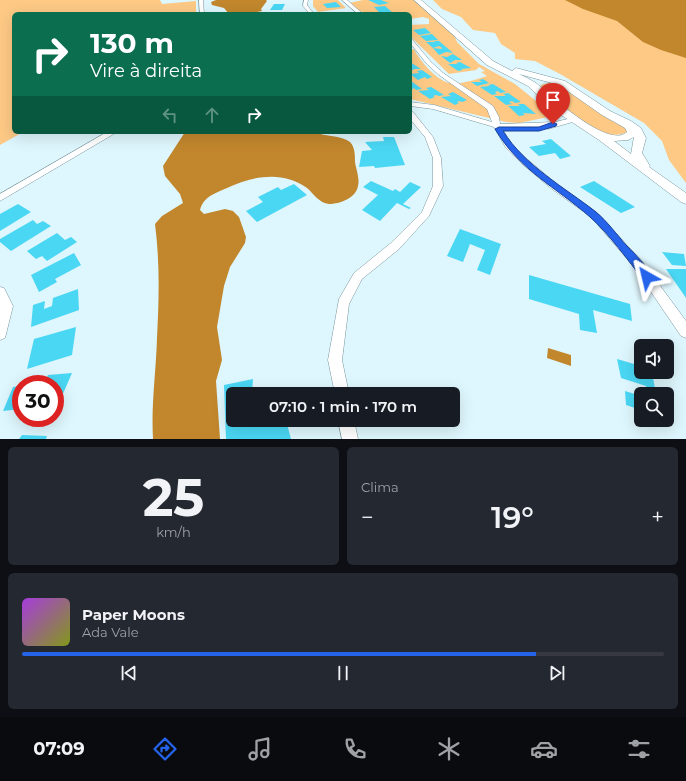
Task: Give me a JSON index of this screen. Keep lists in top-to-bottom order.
{
  "page": {
    "turn": ["130 m", "Vire à direita"],
    "limit": "30",
    "trip": "07:10 · 1 min · 170 m",
    "tile": [
      ["25", "km/h"],
      "Clima"
    ],
    "heat": ["−", "19°", "+"],
    "song": ["Paper Moons", "Ada Vale"],
    "tabs": "07:09"
  }
}
